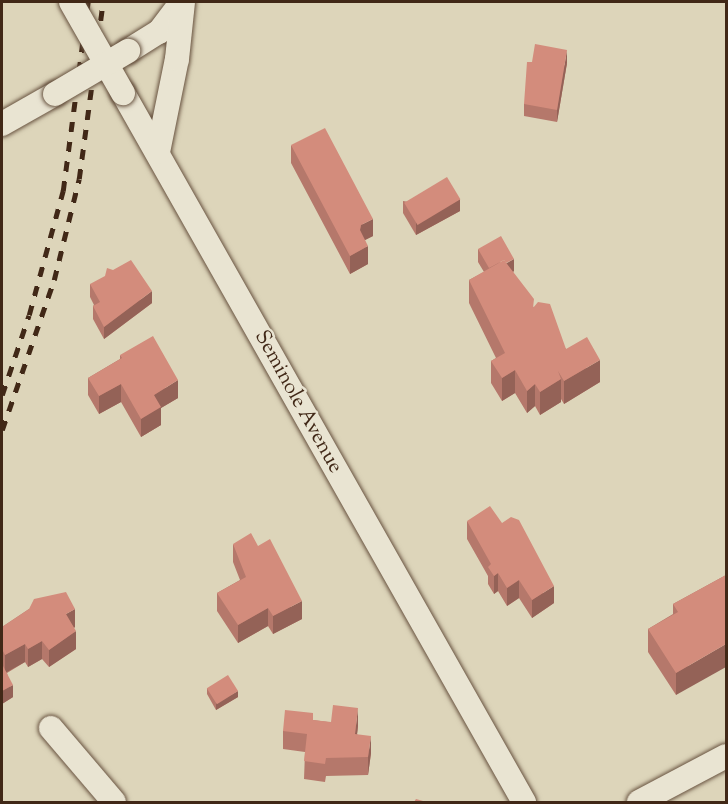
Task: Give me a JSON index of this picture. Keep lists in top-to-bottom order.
{
  "streets": {
    "street": ["Seminole Avenue"]
  }
}
